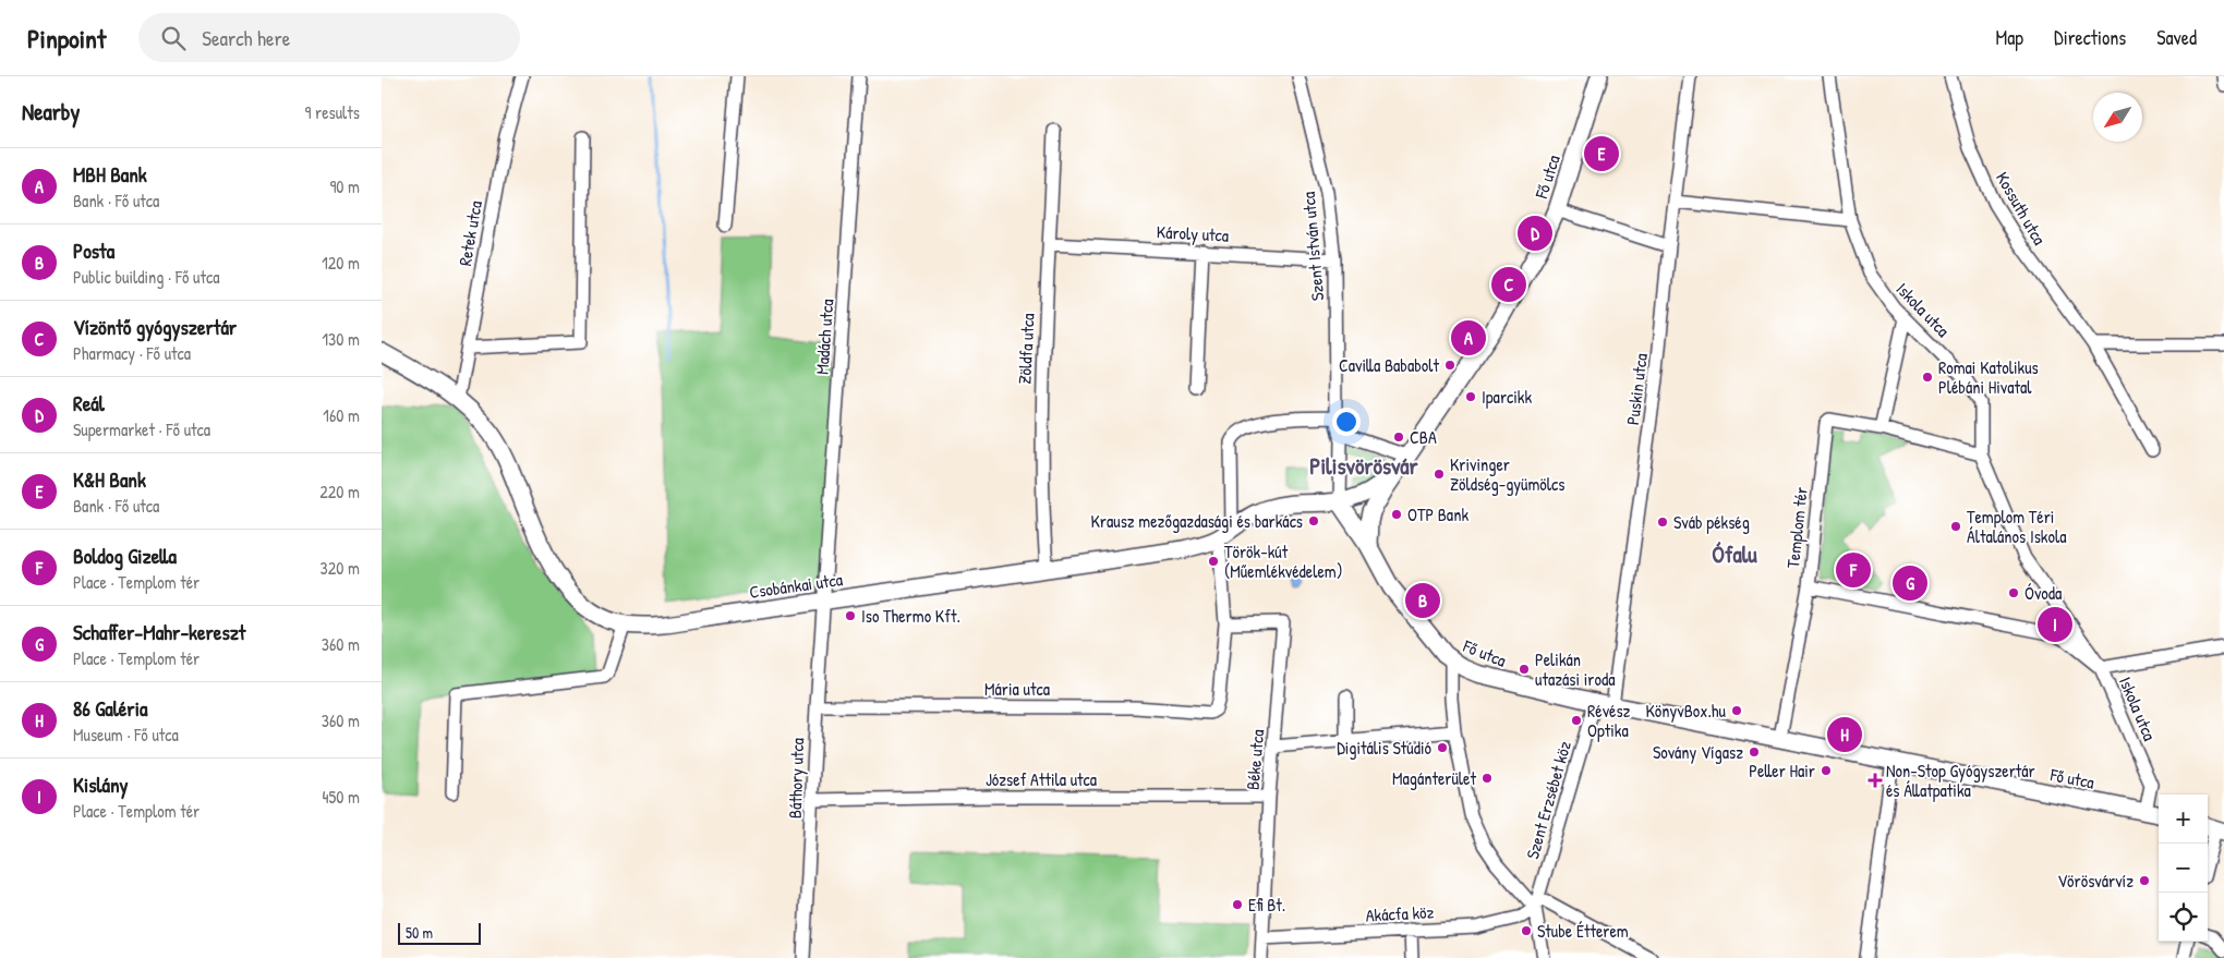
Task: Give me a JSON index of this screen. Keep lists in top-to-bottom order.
{
  "streets": {
    "main road": ["Fő utca", "Csobánkai utca"],
    "street": [
      "Kossuth utca",
      "Retek utca",
      "Károly utca",
      "Szent István utca",
      "Iskola utca",
      "Madách utca",
      "Zöldfa utca",
      "Puskin utca",
      "Templom tér",
      "Mária utca",
      "Béke utca",
      "Báthory utca",
      "József Attila utca",
      "Szent Erzsébet köz",
      "Akácfa köz"
    ]
  },
  "crossings": [
    ["Fő utca", "Iskola utca"],
    ["Fő utca", "Puskin utca"],
    ["Fő utca", "Szent Erzsébet köz"],
    ["Retek utca", "Csobánkai utca"],
    ["Károly utca", "Szent István utca"],
    ["Károly utca", "Zöldfa utca"],
    ["Szent István utca", "Csobánkai utca"],
    ["Iskola utca", "Templom tér"],
    ["Madách utca", "Csobánkai utca"],
    ["Madách utca", "Báthory utca"],
    ["Zöldfa utca", "Csobánkai utca"],
    ["Csobánkai utca", "Báthory utca"],
    ["Mária utca", "Béke utca"],
    ["Mária utca", "Báthory utca"],
    ["Béke utca", "József Attila utca"],
    ["Béke utca", "Akácfa köz"],
    ["Báthory utca", "József Attila utca"],
    ["Szent Erzsébet köz", "Akácfa köz"]
  ],
  "districts": ["Pilisvörösvár", "Ófalu"],
  "places": {
    "other": [
      "Cavilla Bababolt",
      "Romai Katolikus Plébáni Hivatal",
      "Iparcikk",
      "CBA",
      "Krivinger Zöldség-gyümölcs",
      "OTP Bank",
      "Krausz mezőgazdasági és barkács",
      "Sváb pékség",
      "Templom Téri Általános Iskola",
      "Török-kút (Műemlékvédelem)",
      "Óvoda",
      "Iso Thermo Kft.",
      "Pelikán utazási iroda",
      "KönyvBox.hu",
      "Révész Optika",
      "Digitális Stúdió",
      "Sovány Vígasz",
      "Peller Hair",
      "Magánterület",
      "Vörösvárvíz",
      "Efi Bt.",
      "Stube Étterem"
    ],
    "health": ["Non-Stop Gyógyszertár és Állatpatika"]
  },
  "scale_bar": "50 m",
  "north": "bottom left",
  "page": {
    "header": "Pinpoint",
    "search": "Search here",
    "nav": ["Map", "Directions", "Saved"],
    "heading": ["Nearby", "9 results"],
    "pins": [
      "E",
      "D",
      "C",
      "A",
      "F",
      "G",
      "B",
      "I",
      "H"
    ],
    "list": [
      {
        "mark": "A",
        "name": "MBH Bank",
        "note": "Bank · Fő utca",
        "value": "90 m"
      },
      {
        "mark": "B",
        "name": "Posta",
        "note": "Public building · Fő utca",
        "value": "120 m"
      },
      {
        "mark": "C",
        "name": "Vízöntő gyógyszertár",
        "note": "Pharmacy · Fő utca",
        "value": "130 m"
      },
      {
        "mark": "D",
        "name": "Reál",
        "note": "Supermarket · Fő utca",
        "value": "160 m"
      },
      {
        "mark": "E",
        "name": "K&H Bank",
        "note": "Bank · Fő utca",
        "value": "220 m"
      },
      {
        "mark": "F",
        "name": "Boldog Gizella",
        "note": "Place · Templom tér",
        "value": "320 m"
      },
      {
        "mark": "G",
        "name": "Schaffer–Mahr-kereszt",
        "note": "Place · Templom tér",
        "value": "360 m"
      },
      {
        "mark": "H",
        "name": "86 Galéria",
        "note": "Museum · Fő utca",
        "value": "360 m"
      },
      {
        "mark": "I",
        "name": "Kislány",
        "note": "Place · Templom tér",
        "value": "450 m"
      }
    ],
    "map_buttons": ["+", "−"],
    "scale": "50 m"
  }
}
